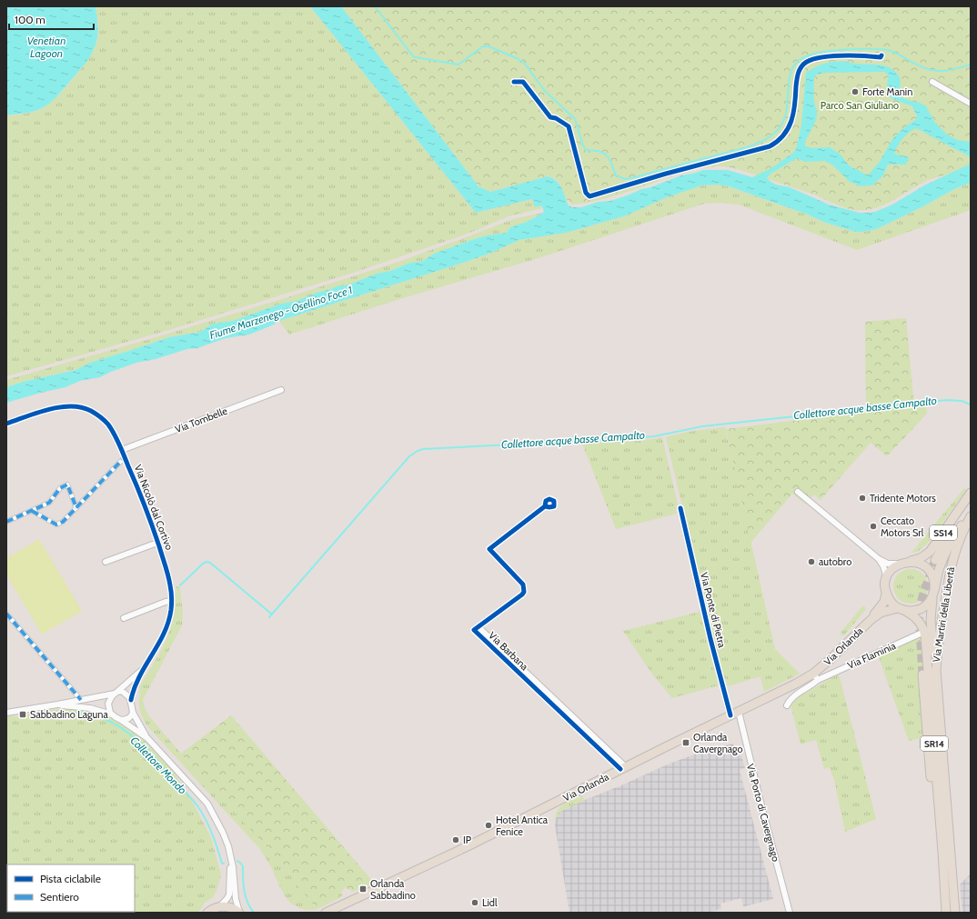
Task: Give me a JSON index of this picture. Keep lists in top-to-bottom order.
{
  "streets": {
    "main road": [
      "SS14",
      "Via Martiri della Libertà",
      "Via Orlanda",
      "SR14"
    ],
    "street": [
      "Via Tombelle",
      "Via Nicolò dal Cortivo",
      "Via Ponte di Pietra",
      "Via Barbana",
      "Via Flaminia",
      "Via Porto di Cavergnago"
    ]
  },
  "crossings": [
    ["Via Tombelle", "Via Nicolò dal Cortivo"],
    ["SS14", "Via Martiri della Libertà"],
    ["SS14", "Via Orlanda"],
    ["SS14", "SR14"],
    ["Via Ponte di Pietra", "Via Orlanda"],
    ["Via Ponte di Pietra", "Via Porto di Cavergnago"],
    ["Via Martiri della Libertà", "Via Orlanda"],
    ["Via Martiri della Libertà", "Via Flaminia"],
    ["Via Martiri della Libertà", "SR14"],
    ["Via Orlanda", "Via Barbana"],
    ["Via Orlanda", "Via Flaminia"],
    ["Via Orlanda", "SR14"],
    ["Via Orlanda", "Via Porto di Cavergnago"]
  ],
  "water": [
    "Venetian Lagoon",
    "Fiume Marzenego - Osellino Foce 1",
    "Collettore acque basse Campalto",
    "Collettore Mondo"
  ],
  "parks": ["Parco San Giuliano"],
  "places": {
    "other": [
      "Forte Manin",
      "Tridente Motors",
      "Ceccato Motors Srl",
      "autobro",
      "Hotel Antica Fenice",
      "IP",
      "Lidl"
    ],
    "transit": ["Sabbadino Laguna", "Orlanda Cavergnago", "Orlanda Sabbadino"]
  },
  "legend": ["Pista ciclabile", "Sentiero"],
  "scale_bar": "100 m"
}
